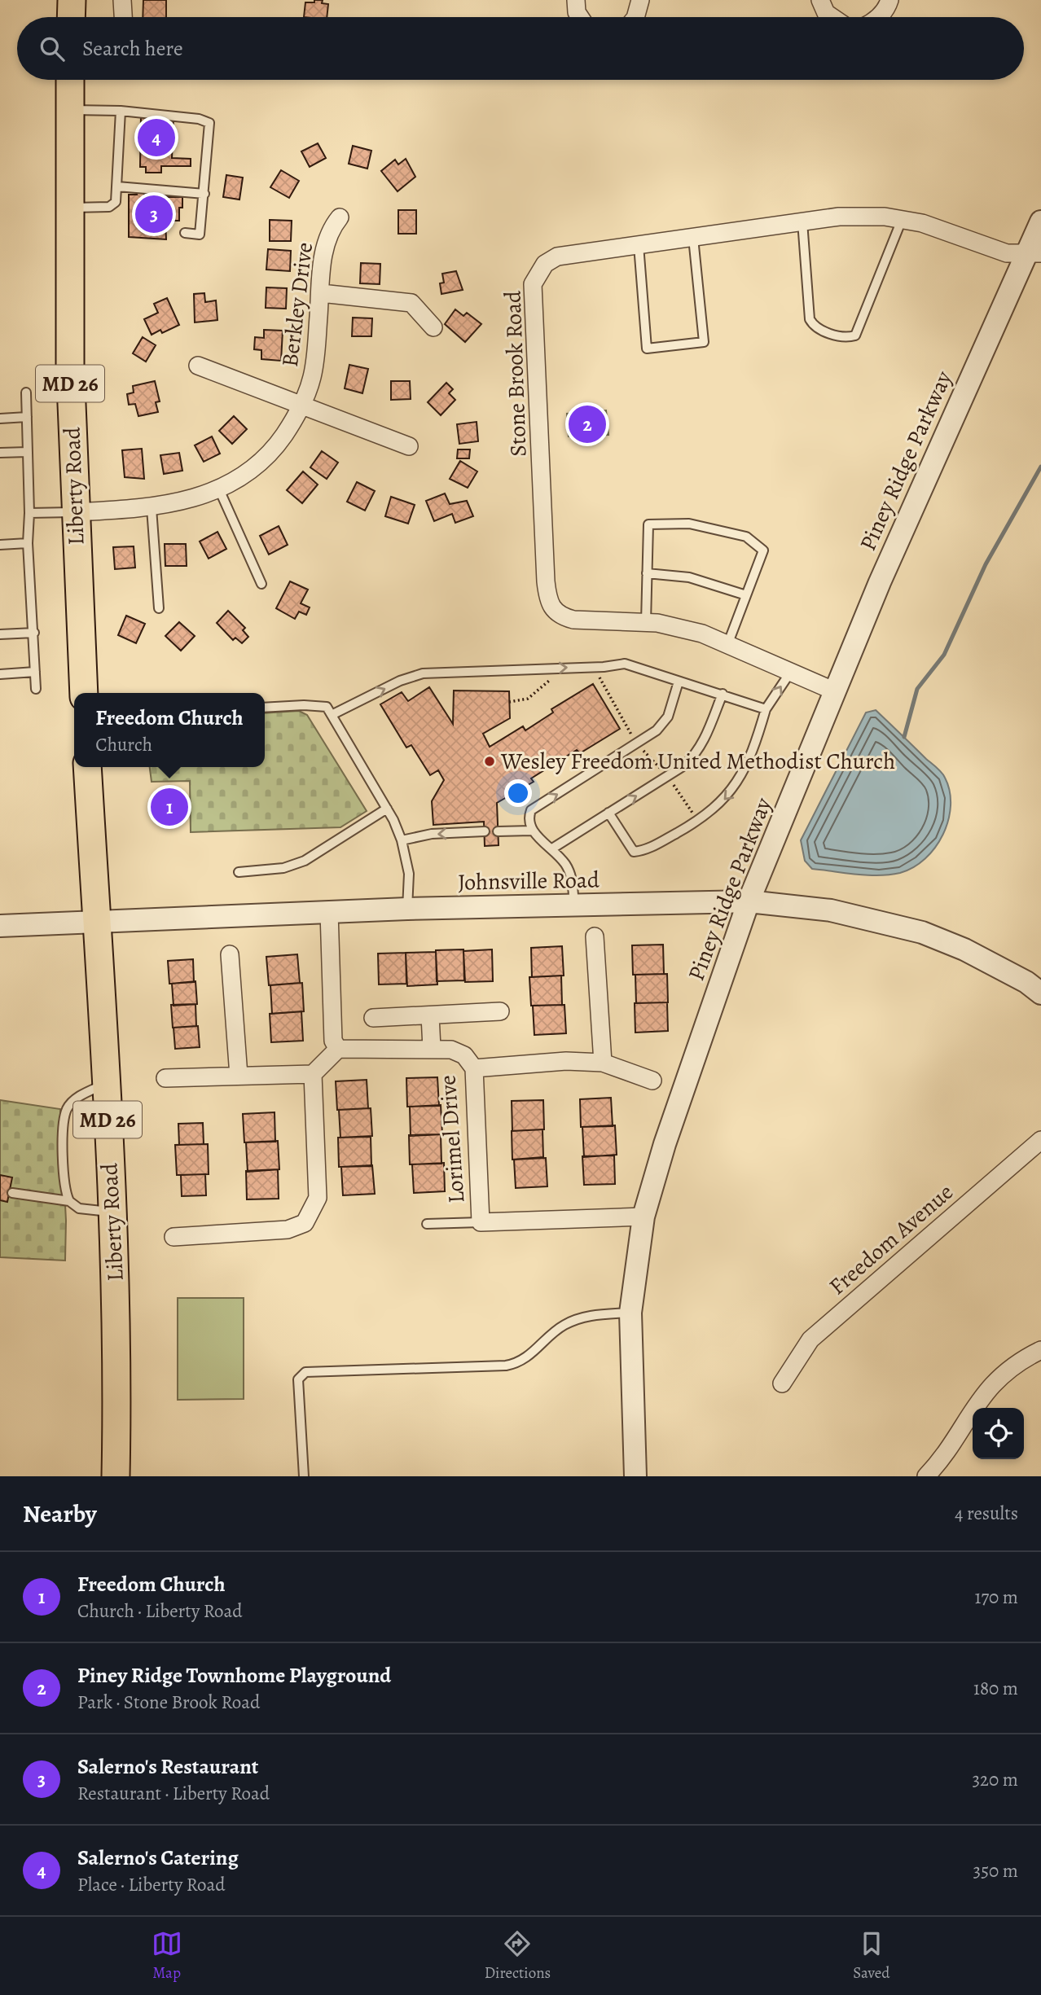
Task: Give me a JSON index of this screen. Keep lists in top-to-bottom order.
{
  "streets": {
    "main road": ["MD 26", "Liberty Road"],
    "street": [
      "Berkley Drive",
      "Stone Brook Road",
      "Piney Ridge Parkway",
      "Johnsville Road",
      "Lorimel Drive",
      "Freedom Avenue"
    ]
  },
  "crossings": [
    ["Berkley Drive", "Liberty Road"],
    ["Stone Brook Road", "Piney Ridge Parkway"],
    ["Piney Ridge Parkway", "Johnsville Road"],
    ["Piney Ridge Parkway", "Lorimel Drive"],
    ["Liberty Road", "Johnsville Road"]
  ],
  "places": ["Wesley Freedom United Methodist Church"],
  "page": {
    "search": "Search here",
    "pins": [
      "4",
      "3",
      "2",
      "1"
    ],
    "popup": ["Freedom Church", "Church"],
    "heading": ["Nearby", "4 results"],
    "list": [
      {
        "mark": "1",
        "name": "Freedom Church",
        "note": "Church · Liberty Road",
        "value": "170 m"
      },
      {
        "mark": "2",
        "name": "Piney Ridge Townhome Playground",
        "note": "Park · Stone Brook Road",
        "value": "180 m"
      },
      {
        "mark": "3",
        "name": "Salerno's Restaurant",
        "note": "Restaurant · Liberty Road",
        "value": "320 m"
      },
      {
        "mark": "4",
        "name": "Salerno's Catering",
        "note": "Place · Liberty Road",
        "value": "350 m"
      }
    ],
    "nav": ["Map", "Directions", "Saved"]
  }
}
